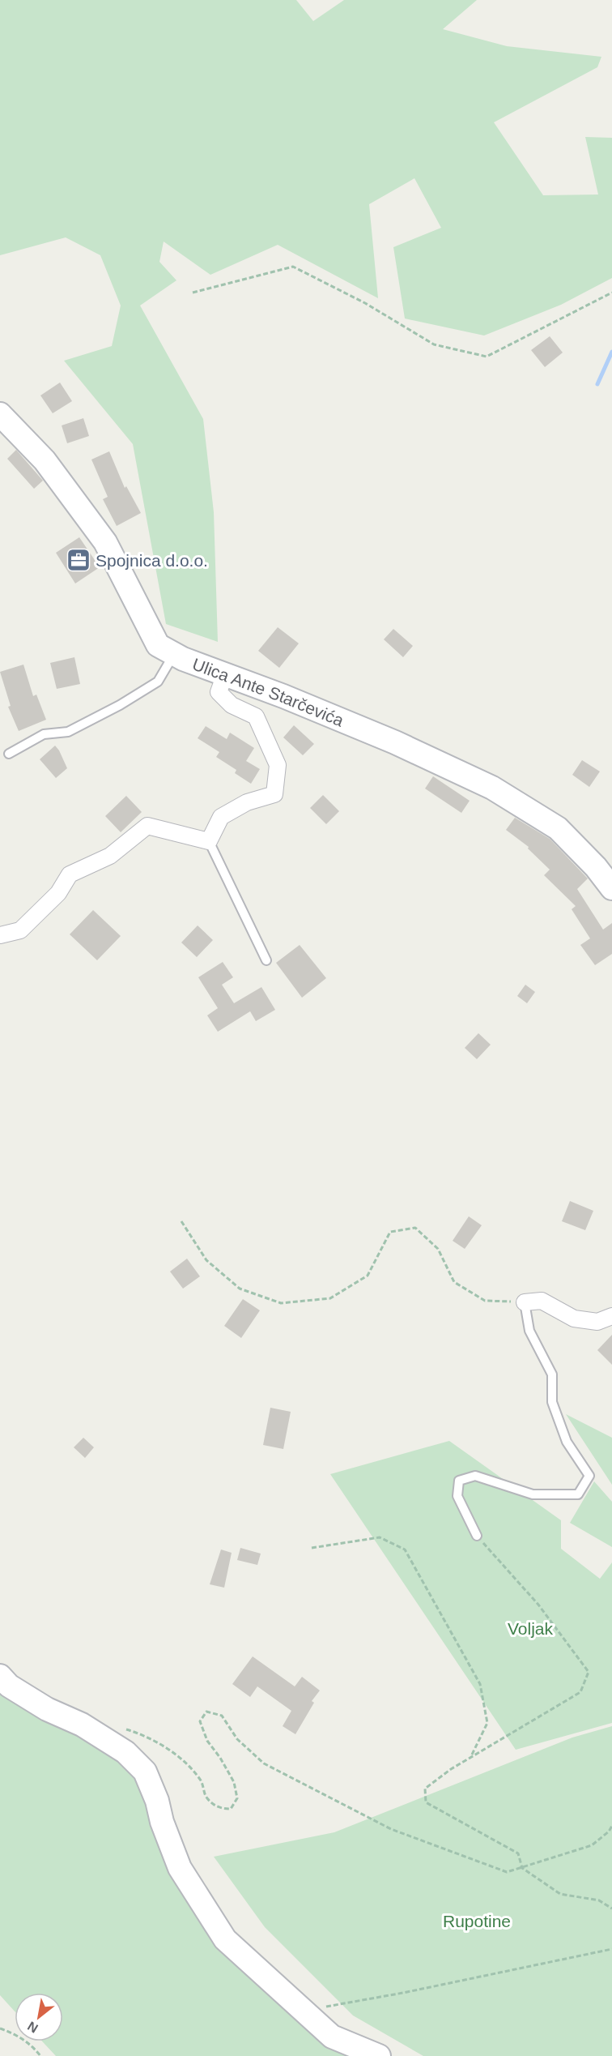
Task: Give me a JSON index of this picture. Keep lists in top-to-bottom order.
{
  "streets": {
    "street": ["Ulica Ante Starčevića"]
  },
  "parks": ["Voljak", "Rupotine"],
  "places": {
    "office": ["Spojnica d.o.o."]
  },
  "north": "bottom left"
}
